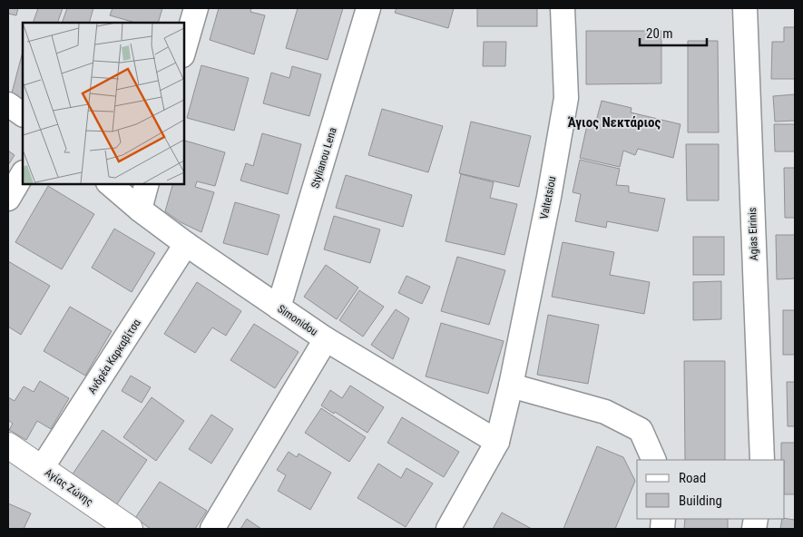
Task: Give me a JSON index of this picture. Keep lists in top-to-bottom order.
{
  "streets": {
    "main road": ["Αγίας Ζώνης"],
    "street": [
      "Stylianou Lena",
      "Valtetsiou",
      "Agias Eirinis",
      "Simonidou",
      "Ανδρέα Καρκαβίτσα"
    ]
  },
  "crossings": [
    ["Stylianou Lena", "Simonidou"],
    ["Valtetsiou", "Simonidou"],
    ["Simonidou", "Ανδρέα Καρκαβίτσα"],
    ["Ανδρέα Καρκαβίτσα", "Αγίας Ζώνης"]
  ],
  "districts": ["Άγιος Νεκτάριος"],
  "legend": ["Road", "Building"],
  "scale_bar": "20 m"
}
